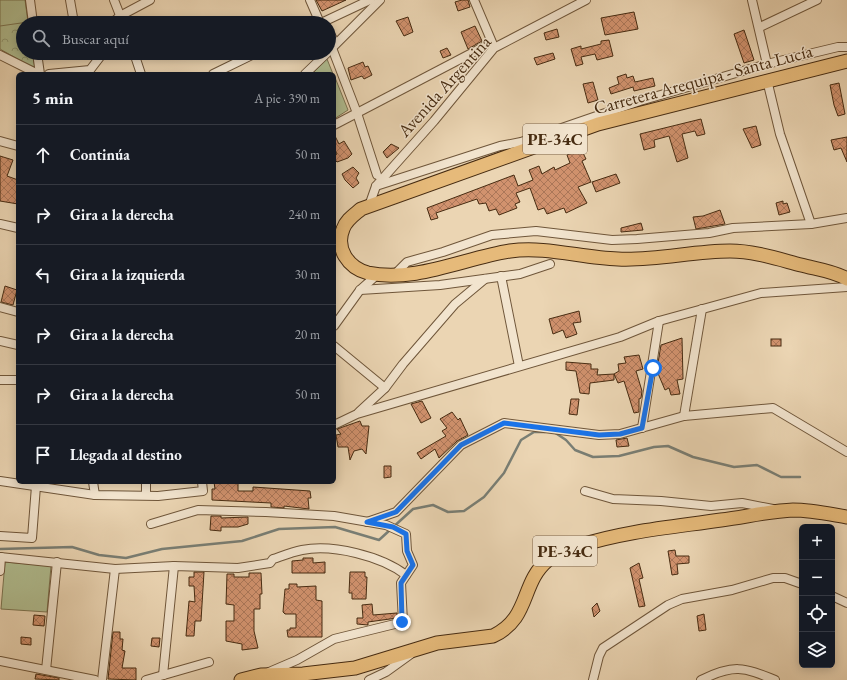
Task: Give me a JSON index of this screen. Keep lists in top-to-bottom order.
{
  "streets": {
    "main road": ["Carretera Arequipa - Santa Lucía", "PE-34C"],
    "street": ["Avenida Argentina"]
  },
  "crossings": [
    ["Carretera Arequipa - Santa Lucía", "Avenida Argentina"]
  ],
  "page": {
    "search": "Buscar aquí",
    "heading": ["5 min", "A pie · 390 m"],
    "list": [
      ["Continúa", "50 m"],
      ["Gira a la derecha", "240 m"],
      ["Gira a la izquierda", "30 m"],
      ["Gira a la derecha", "20 m"],
      ["Gira a la derecha", "50 m"],
      "Llegada al destino"
    ],
    "map_buttons": ["+", "−"]
  }
}
